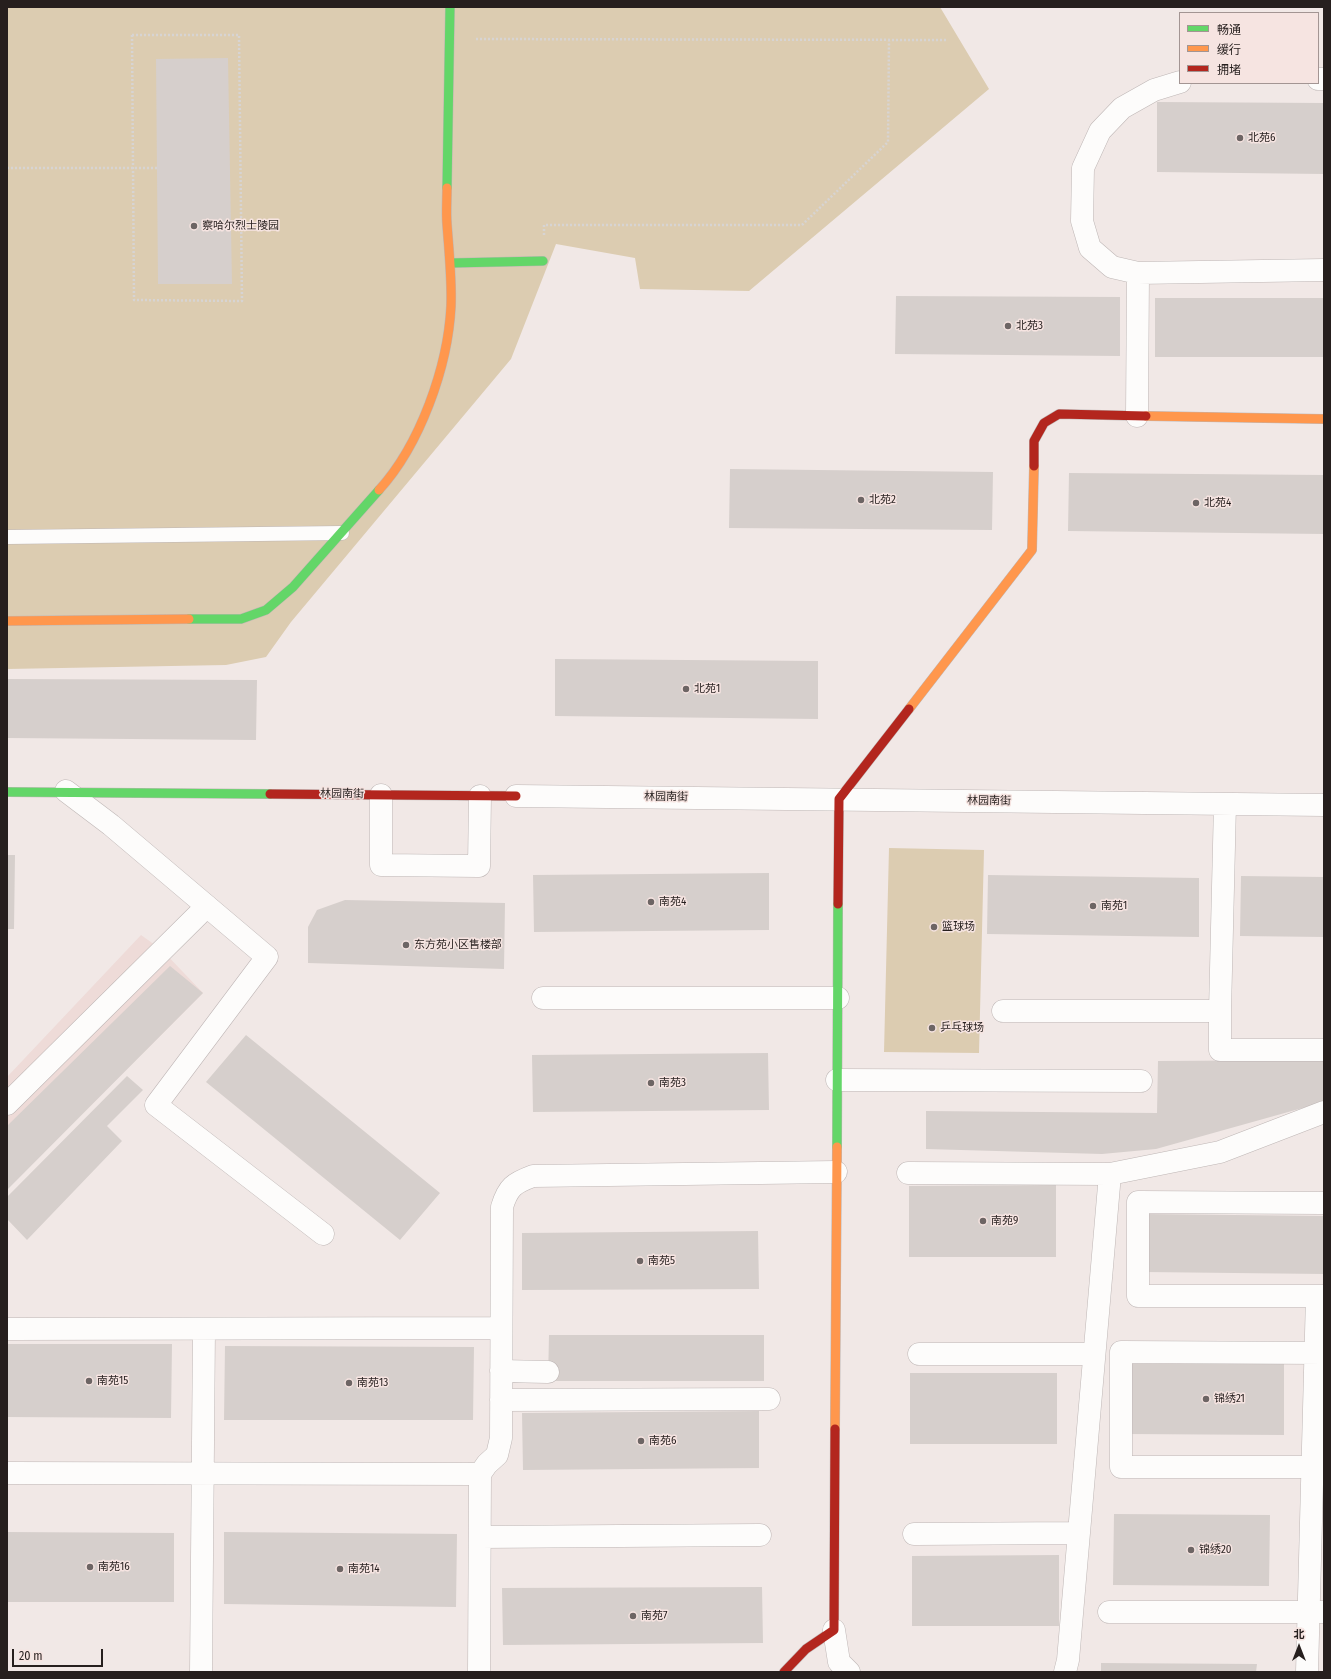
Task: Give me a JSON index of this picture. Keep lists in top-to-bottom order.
{
  "streets": {
    "street": ["林园南街"]
  },
  "places": [
    "北苑6",
    "察哈尔烈士陵园",
    "北苑3",
    "北苑2",
    "北苑4",
    "北苑1",
    "南苑4",
    "南苑1",
    "篮球场",
    "东方苑小区售楼部",
    "乒乓球场",
    "南苑3",
    "南苑9",
    "南苑5",
    "南苑15",
    "南苑13",
    "锦绣21",
    "南苑6",
    "锦绣20",
    "南苑16",
    "南苑14",
    "南苑7"
  ],
  "legend": ["畅通", "缓行", "拥堵"],
  "scale_bar": "20 m",
  "north": "top"
}
